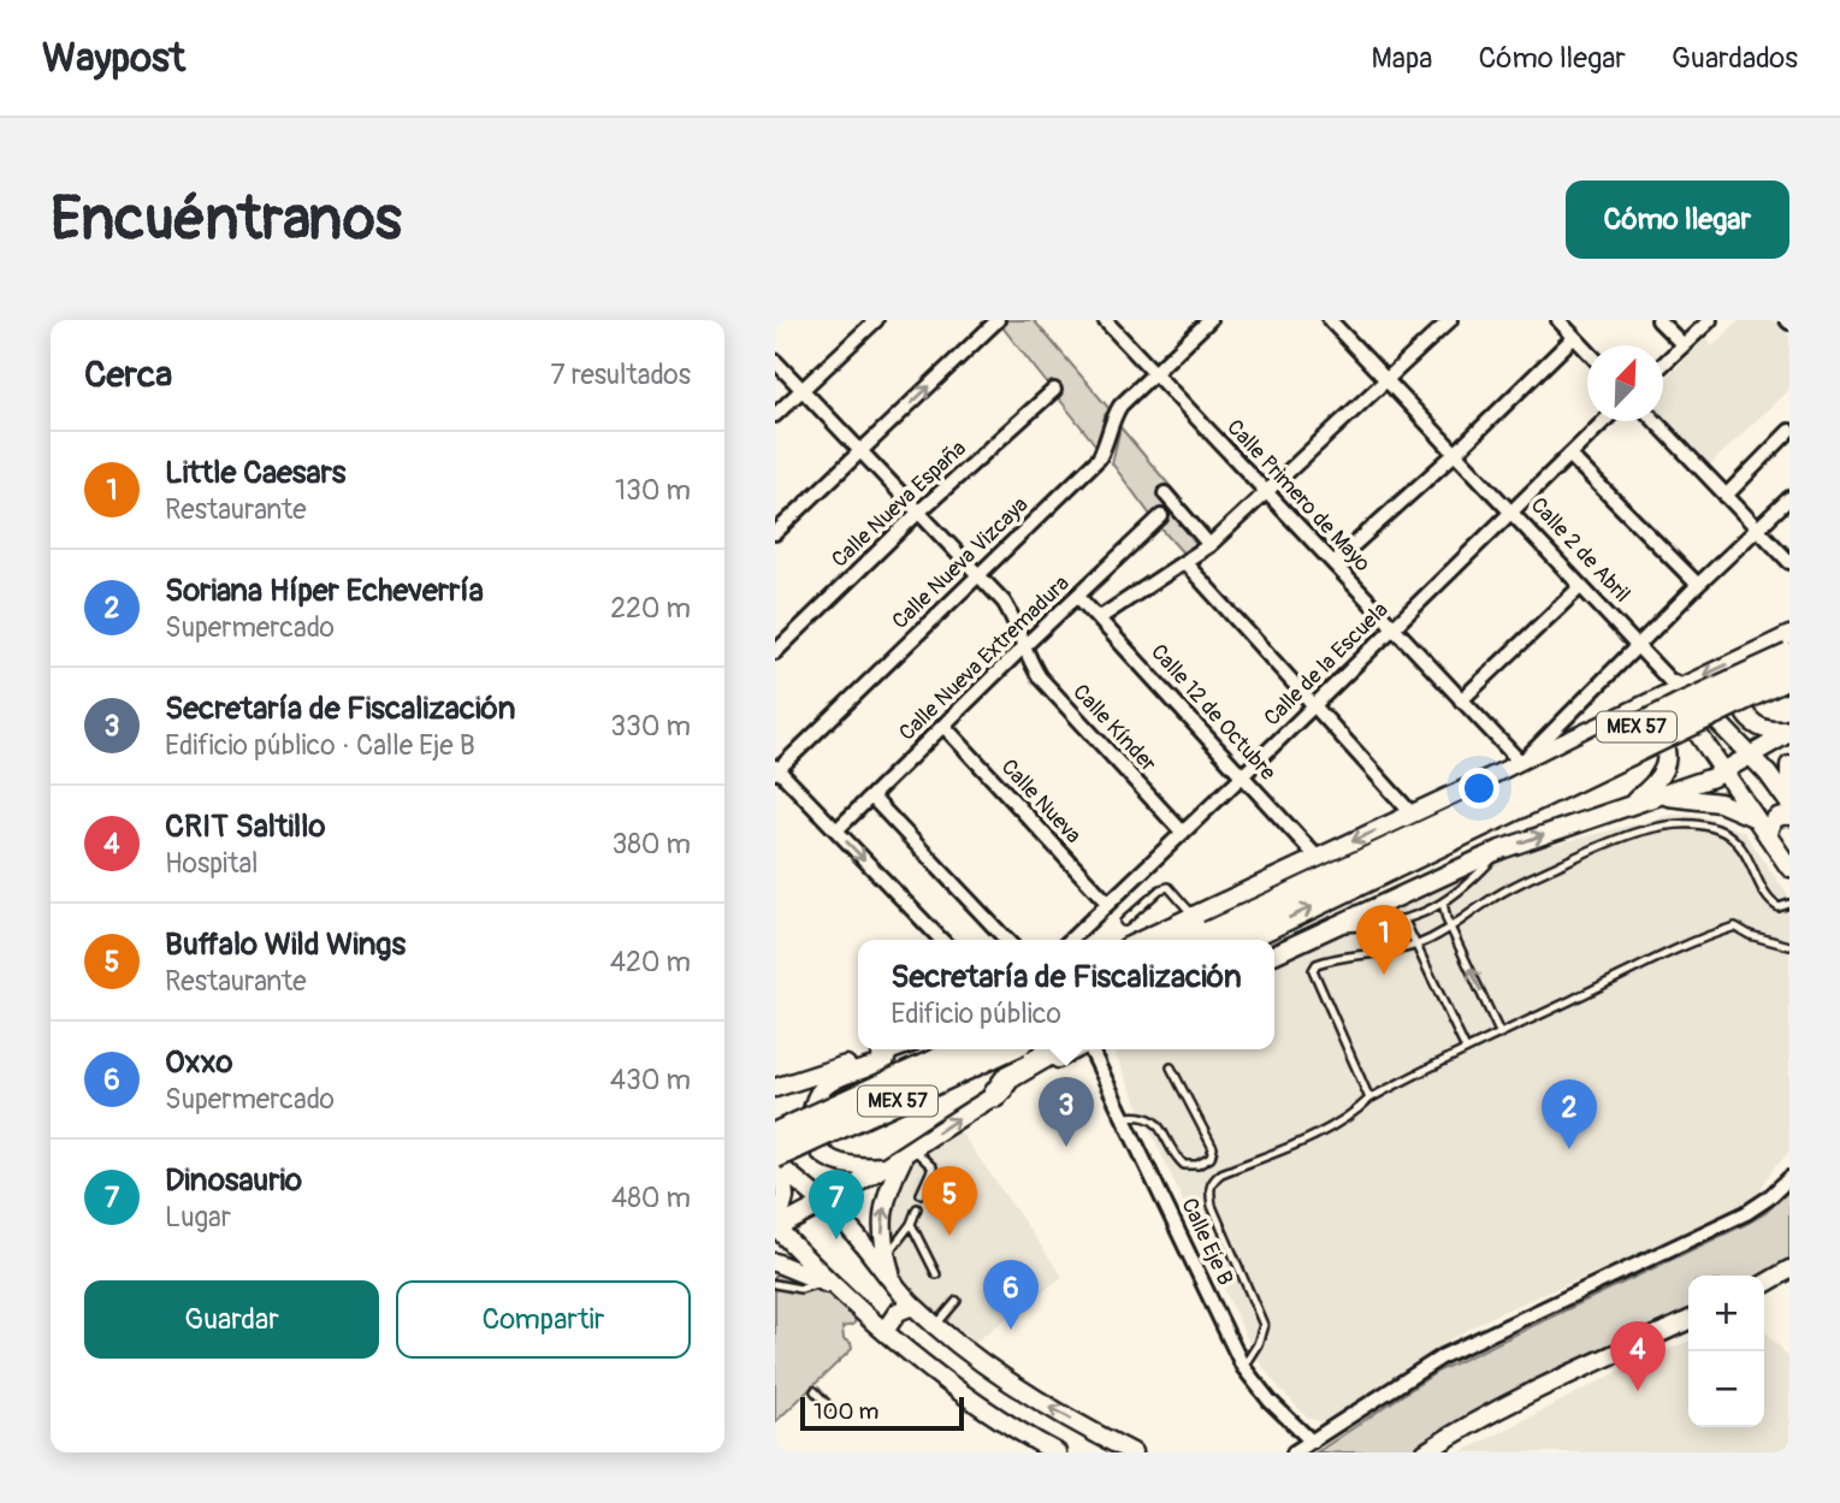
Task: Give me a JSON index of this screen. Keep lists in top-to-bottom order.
{
  "streets": {
    "highway": ["MEX 57"],
    "street": [
      "Calle Primero de Mayo",
      "Calle Nueva España",
      "Calle 2 de Abril",
      "Calle Nueva Vizcaya",
      "Calle Nueva Extremadura",
      "Calle de la Escuela",
      "Calle 12 de Octubre",
      "Calle Kínder",
      "Calle Nueva",
      "Calle Eje B"
    ]
  },
  "crossings": [
    ["Calle Primero de Mayo", "Calle Nueva Vizcaya"],
    ["Calle Primero de Mayo", "Calle de la Escuela"],
    ["Calle Nueva España", "Calle Kínder"],
    ["Calle 2 de Abril", "Calle de la Escuela"],
    ["Calle Nueva Vizcaya", "Calle Kínder"],
    ["Calle Nueva Extremadura", "Calle 12 de Octubre"],
    ["Calle Nueva Extremadura", "Calle Kínder"],
    ["Calle Nueva Extremadura", "Calle Nueva"],
    ["Calle de la Escuela", "Calle 12 de Octubre"],
    ["Calle de la Escuela", "Calle Kínder"],
    ["Calle de la Escuela", "Calle Nueva"]
  ],
  "scale_bar": "100 m",
  "north": "top right",
  "page": {
    "header": "Waypost",
    "nav": ["Mapa", "Cómo llegar", "Guardados"],
    "buttons": [
      "Cómo llegar",
      ["Guardar", "Compartir"]
    ],
    "title": "Encuéntranos",
    "heading": ["Cerca", "7 resultados"],
    "list": [
      {
        "mark": "1",
        "name": "Little Caesars",
        "note": "Restaurante",
        "value": "130 m"
      },
      {
        "mark": "2",
        "name": "Soriana Híper Echeverría",
        "note": "Supermercado",
        "value": "220 m"
      },
      {
        "mark": "3",
        "name": "Secretaría de Fiscalización",
        "note": "Edificio público · Calle Eje B",
        "value": "330 m"
      },
      {
        "mark": "4",
        "name": "CRIT Saltillo",
        "note": "Hospital",
        "value": "380 m"
      },
      {
        "mark": "5",
        "name": "Buffalo Wild Wings",
        "note": "Restaurante",
        "value": "420 m"
      },
      {
        "mark": "6",
        "name": "Oxxo",
        "note": "Supermercado",
        "value": "430 m"
      },
      {
        "mark": "7",
        "name": "Dinosaurio",
        "note": "Lugar",
        "value": "480 m"
      }
    ],
    "pins": [
      "1",
      "3",
      "2",
      "5",
      "7",
      "6",
      "4"
    ],
    "popup": ["Secretaría de Fiscalización", "Edificio público"],
    "map_buttons": ["+", "−"],
    "scale": "100 m"
  }
}
